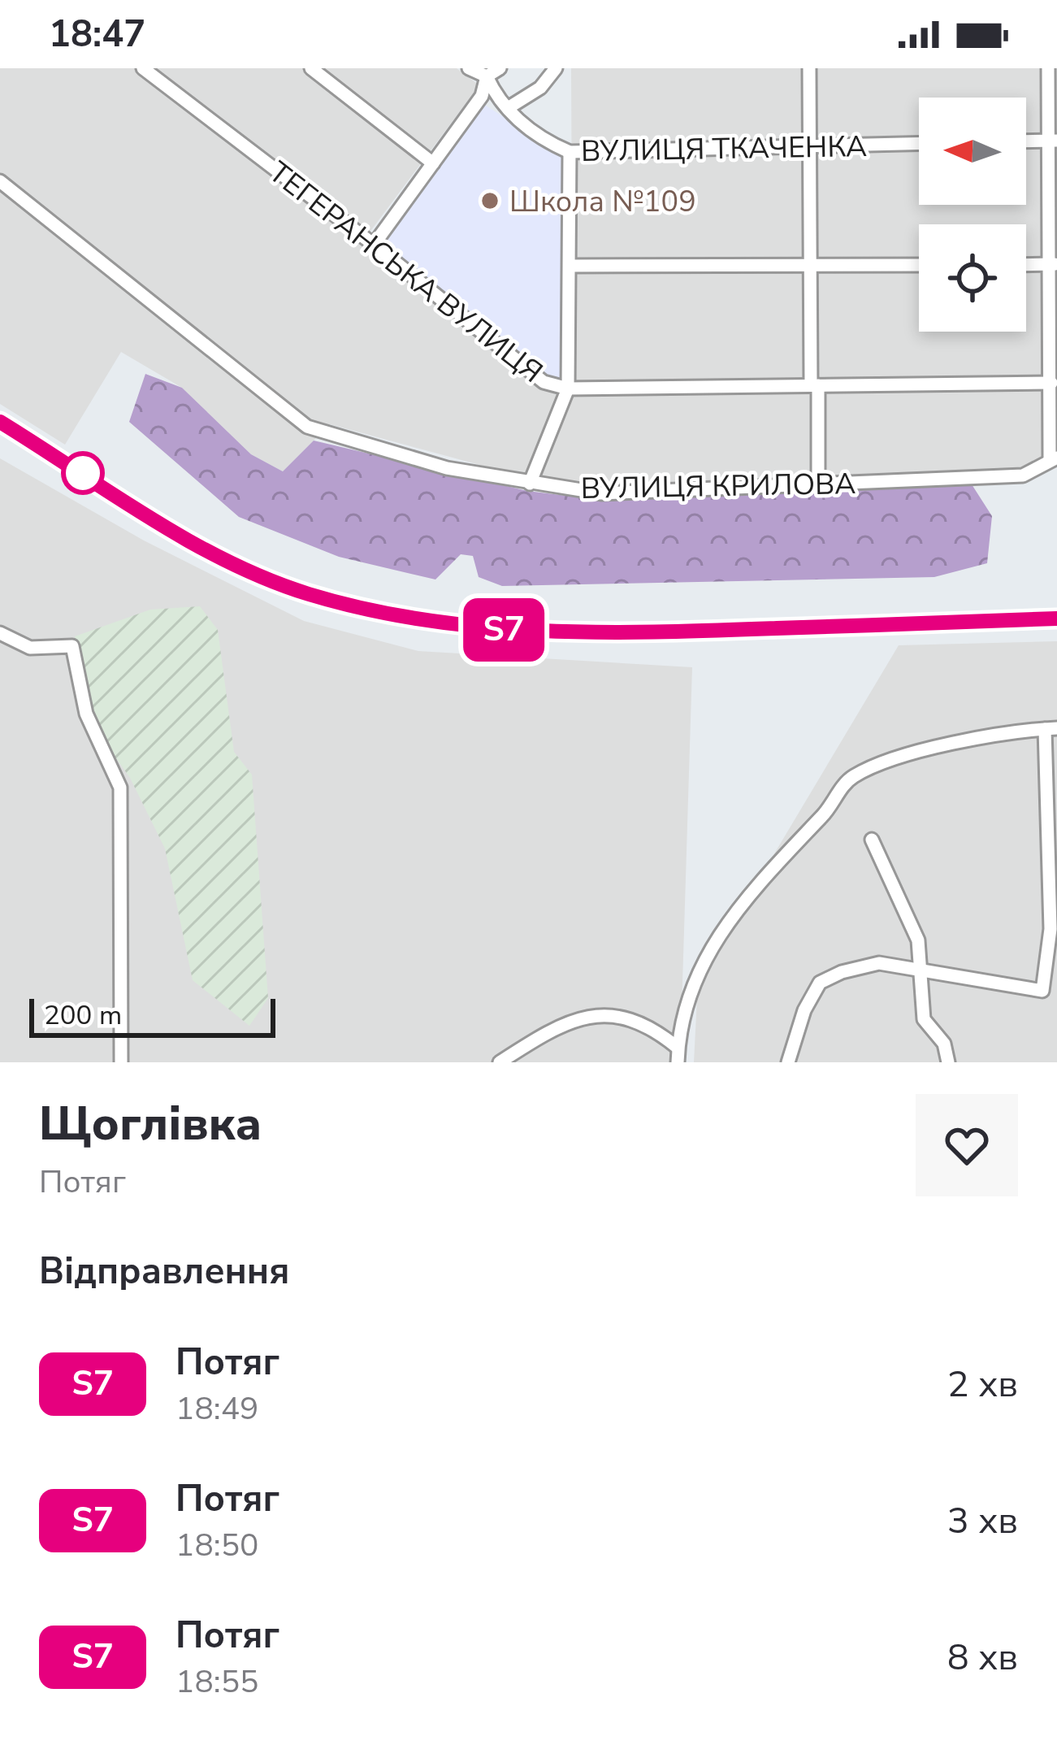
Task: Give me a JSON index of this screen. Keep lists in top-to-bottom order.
{
  "streets": {
    "street": ["ВУЛИЦЯ ТКАЧЕНКА", "ТЕГЕРАНСЬКА ВУЛИЦЯ", "ВУЛИЦЯ КРИЛОВА"]
  },
  "places": ["Школа №109"],
  "scale_bar": "200 m",
  "north": "left",
  "page": {
    "status": "18:47",
    "on_map": "S7",
    "scale": "200 m",
    "heading": [
      ["Щоглівка", "Потяг"],
      "Відправлення"
    ],
    "list": [
      {
        "mark": "S7",
        "name": "Потяг",
        "note": "18:49",
        "value": "2 хв"
      },
      {
        "mark": "S7",
        "name": "Потяг",
        "note": "18:50",
        "value": "3 хв"
      },
      {
        "mark": "S7",
        "name": "Потяг",
        "note": "18:55",
        "value": "8 хв"
      }
    ]
  }
}
